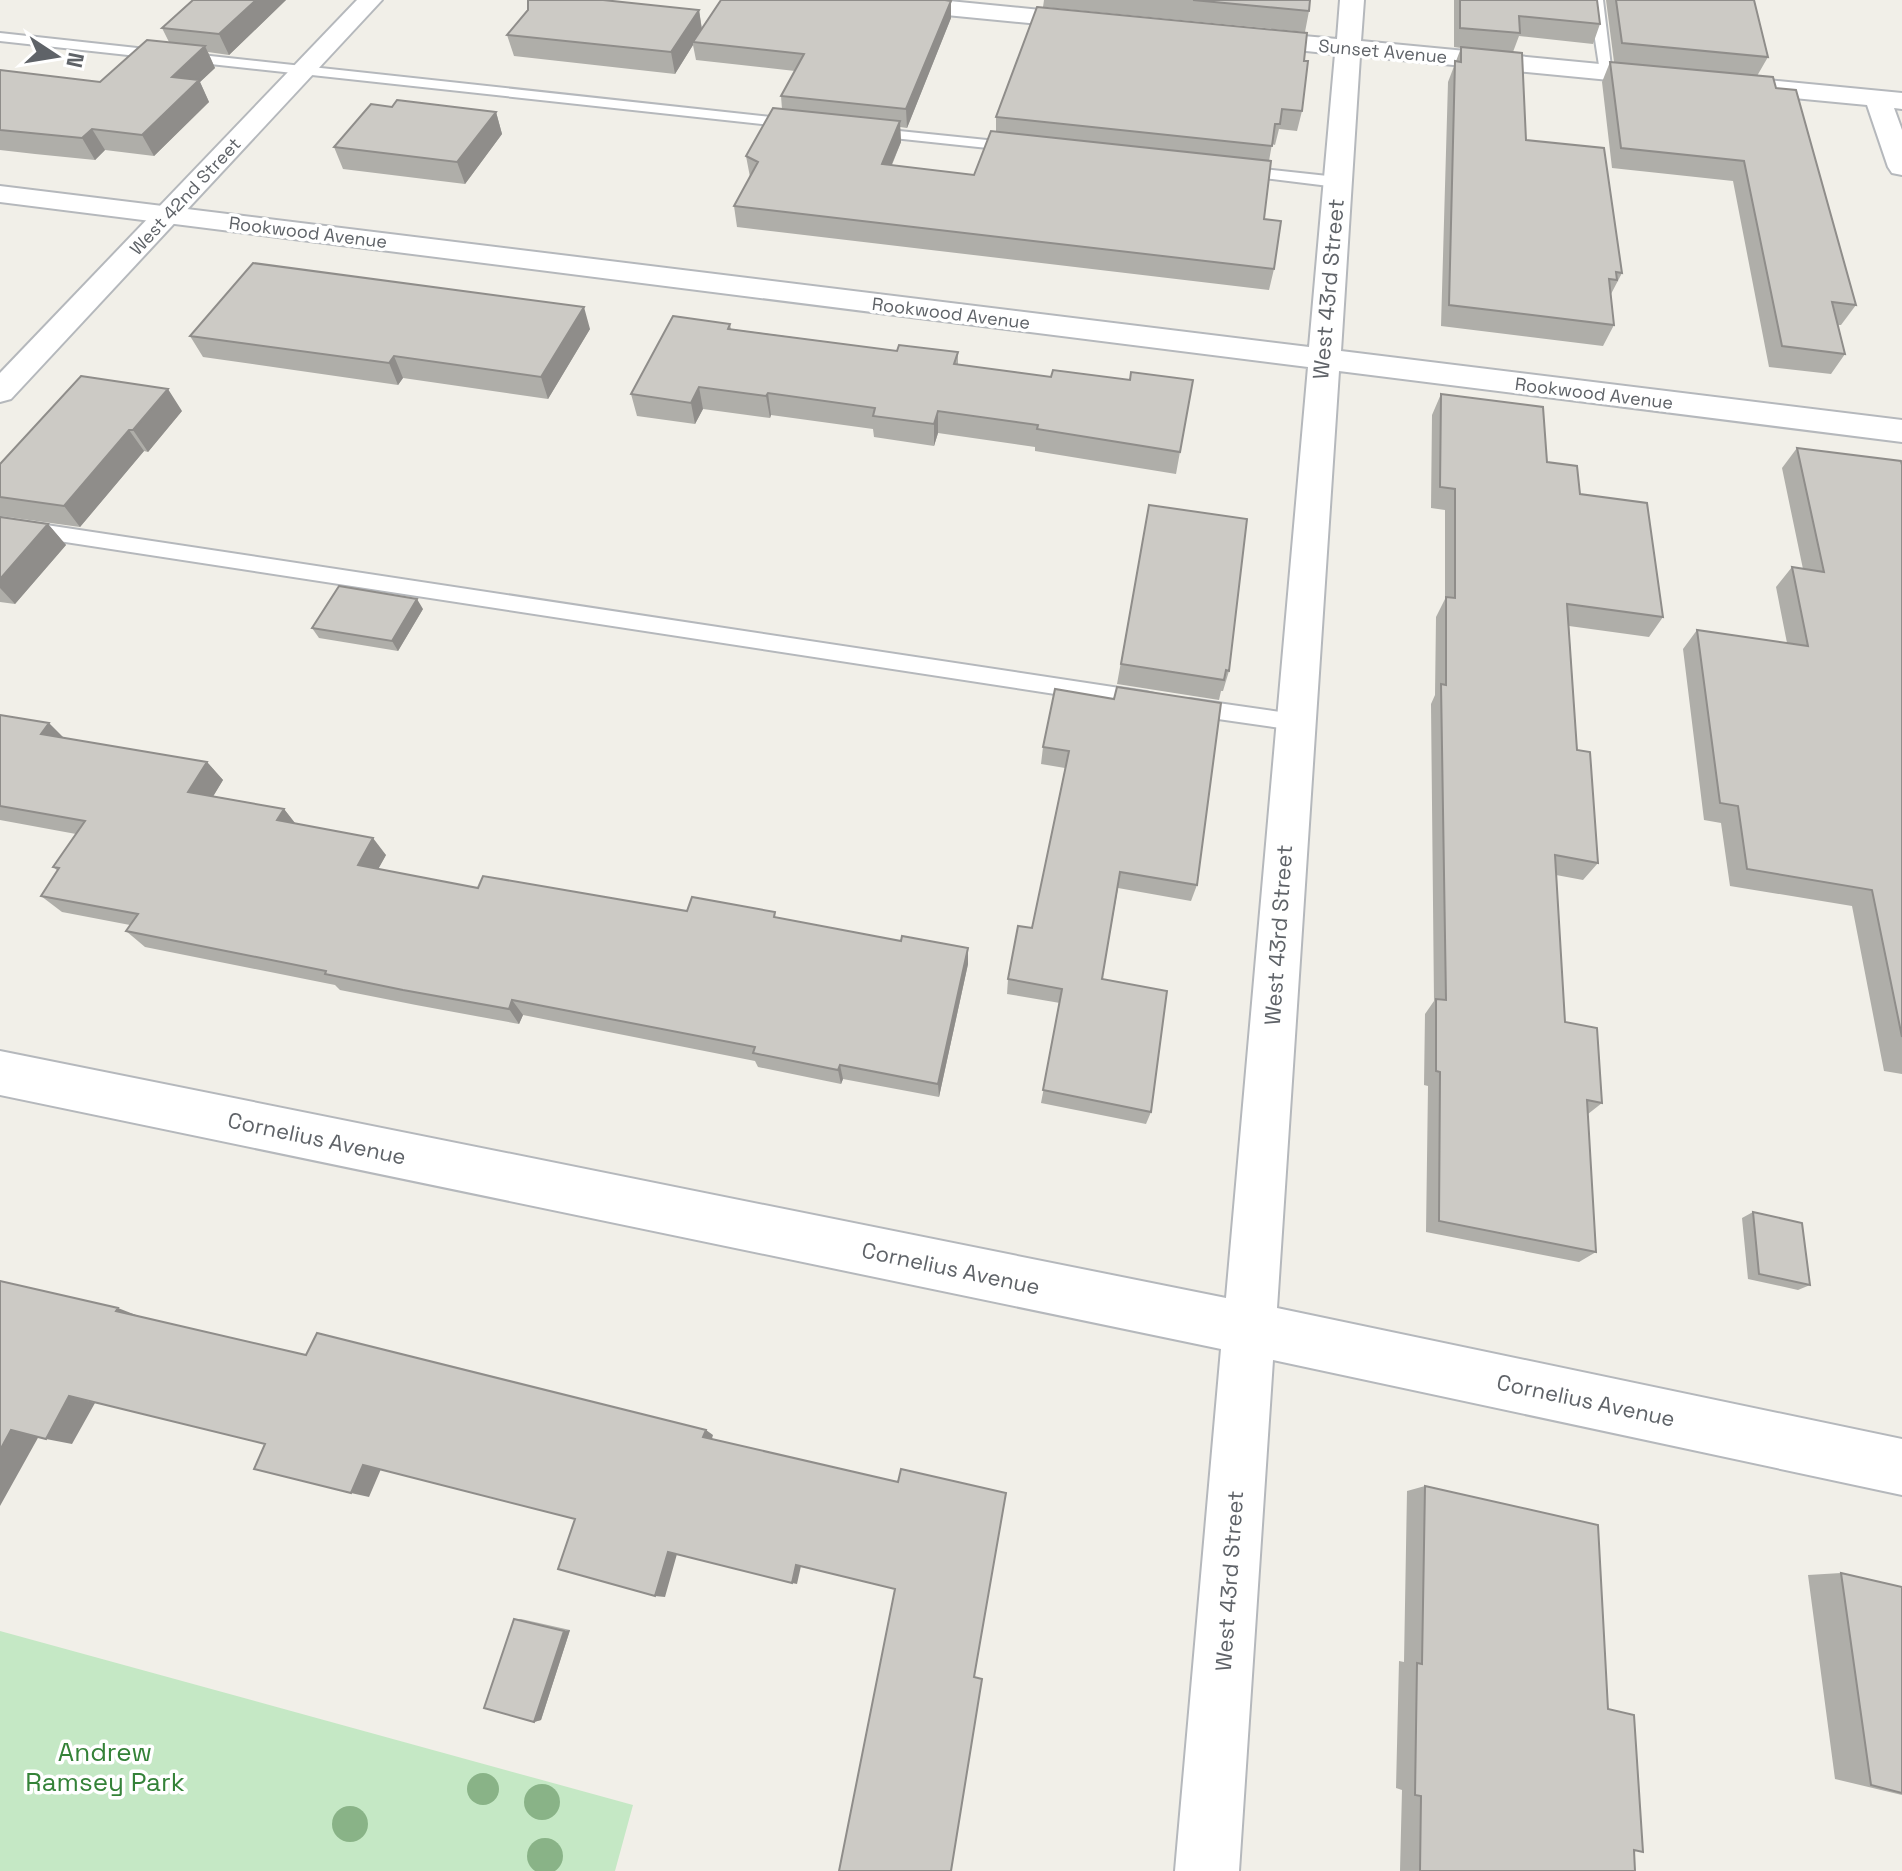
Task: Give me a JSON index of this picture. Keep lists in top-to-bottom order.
{
  "streets": {
    "street": [
      "Sunset Avenue",
      "West 42nd Street",
      "Rookwood Avenue",
      "West 43rd Street",
      "Cornelius Avenue"
    ]
  },
  "crossings": [
    ["Sunset Avenue", "West 43rd Street"],
    ["West 42nd Street", "Rookwood Avenue"],
    ["Rookwood Avenue", "West 43rd Street"],
    ["West 43rd Street", "Cornelius Avenue"]
  ],
  "parks": ["Andrew Ramsey Park"],
  "north": "right"
}
